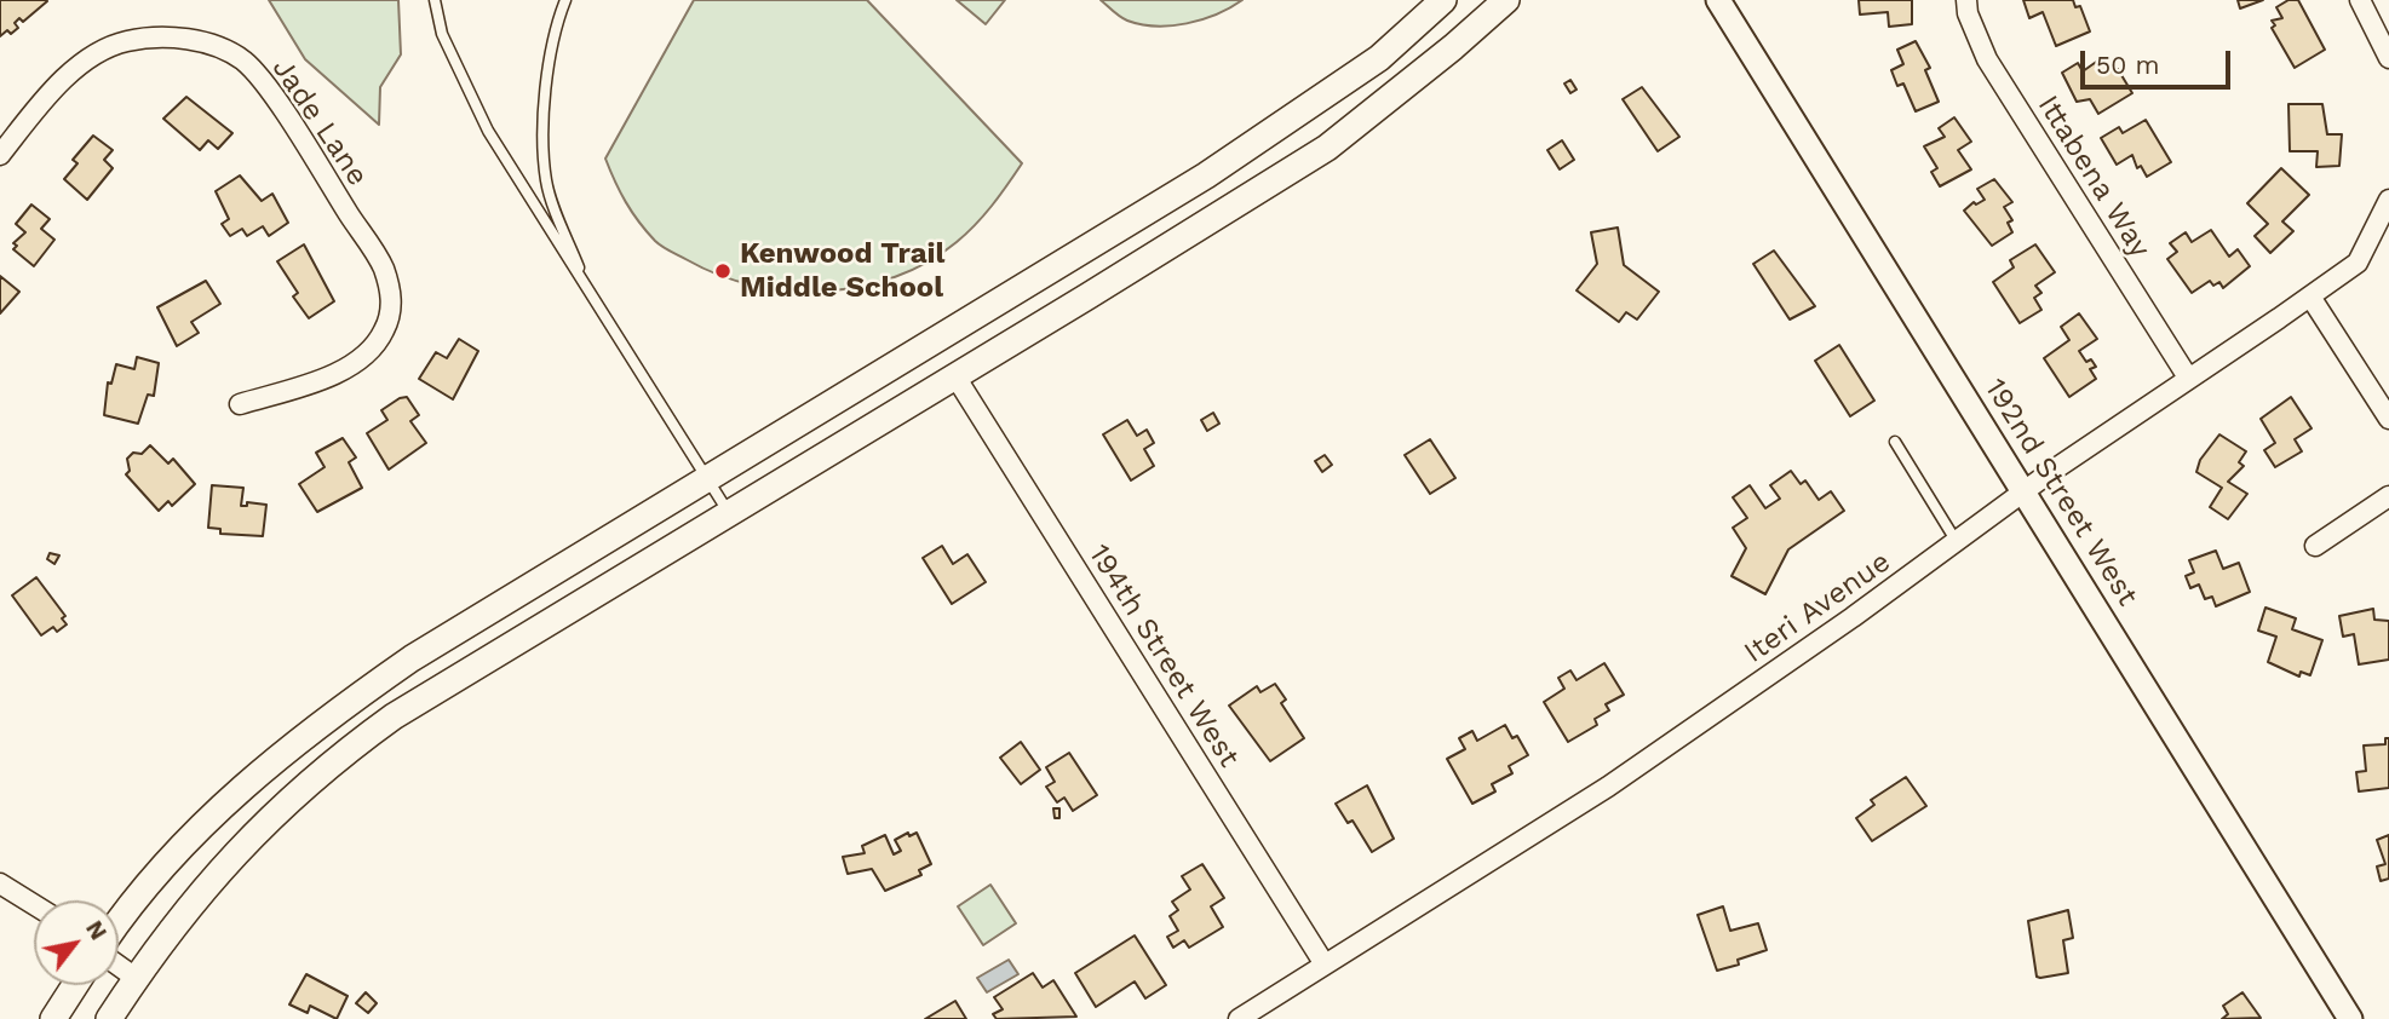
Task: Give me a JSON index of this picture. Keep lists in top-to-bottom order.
{
  "streets": {
    "street": [
      "Jade Lane",
      "Ittabena Way",
      "192nd Street West",
      "Iteri Avenue",
      "194th Street West"
    ]
  },
  "crossings": [
    ["Ittabena Way", "Iteri Avenue"],
    ["192nd Street West", "Iteri Avenue"],
    ["Iteri Avenue", "194th Street West"]
  ],
  "places": ["Kenwood Trail Middle School"],
  "scale_bar": "50 m",
  "north": "top right"
}
